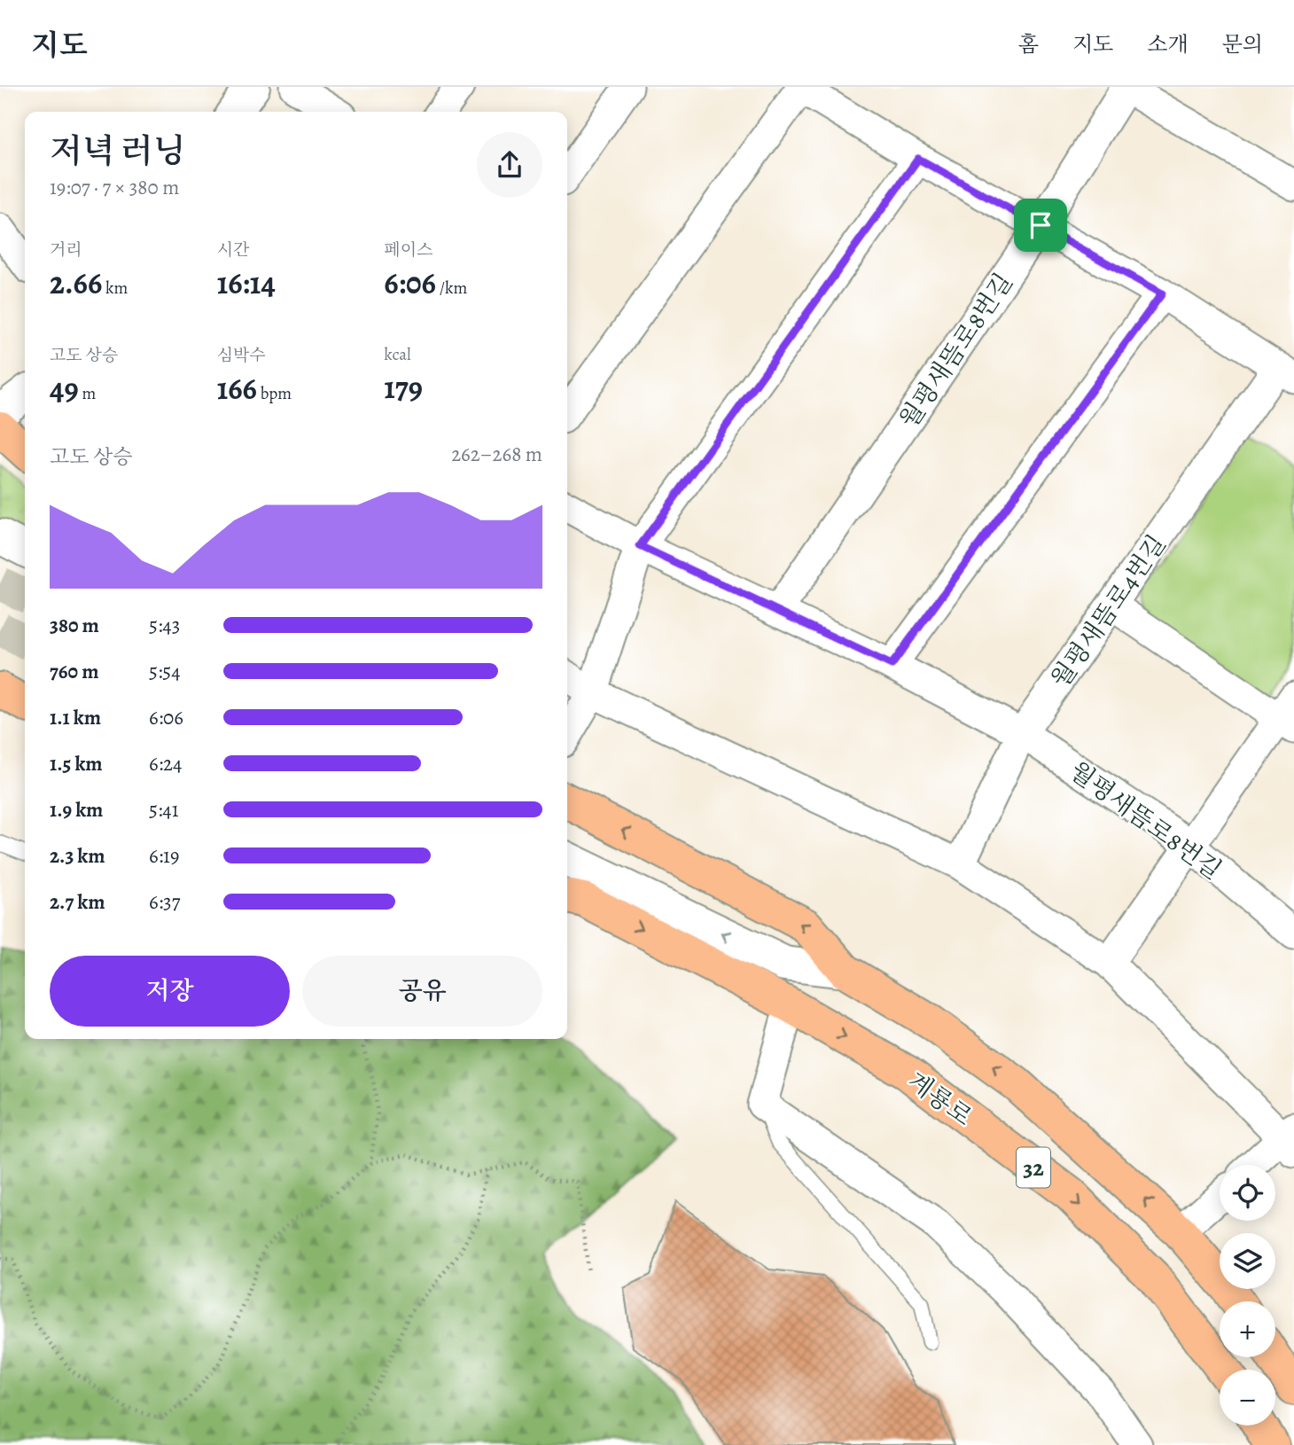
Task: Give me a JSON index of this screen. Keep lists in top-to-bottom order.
{
  "streets": {
    "main road": ["계룡로", "32"],
    "street": ["월평새뜸로8번길", "월평새뜸로4번길"]
  },
  "crossings": [
    ["월평새뜸로8번길", "월평새뜸로4번길"]
  ],
  "page": {
    "header": "지도",
    "nav": [
      "홈",
      "지도",
      "소개",
      "문의"
    ],
    "heading": ["저녁 러닝", "19:07 · 7 × 380 m"],
    "stats": [
      ["거리", "2.66 km"],
      ["시간", "16:14"],
      ["페이스", "6:06 /km"],
      ["고도 상승", "49 m"],
      ["심박수", "166 bpm"],
      ["kcal", "179"]
    ],
    "chart": ["고도 상승", "262–268 m"],
    "list": [
      {
        "name": "380 m",
        "note": "5:43"
      },
      {
        "name": "760 m",
        "note": "5:54"
      },
      {
        "name": "1.1 km",
        "note": "6:06"
      },
      {
        "name": "1.5 km",
        "note": "6:24"
      },
      {
        "name": "1.9 km",
        "note": "5:41"
      },
      {
        "name": "2.3 km",
        "note": "6:19"
      },
      {
        "name": "2.7 km",
        "note": "6:37"
      }
    ],
    "buttons": ["저장", "공유"],
    "map_buttons": ["+", "−"]
  }
}
